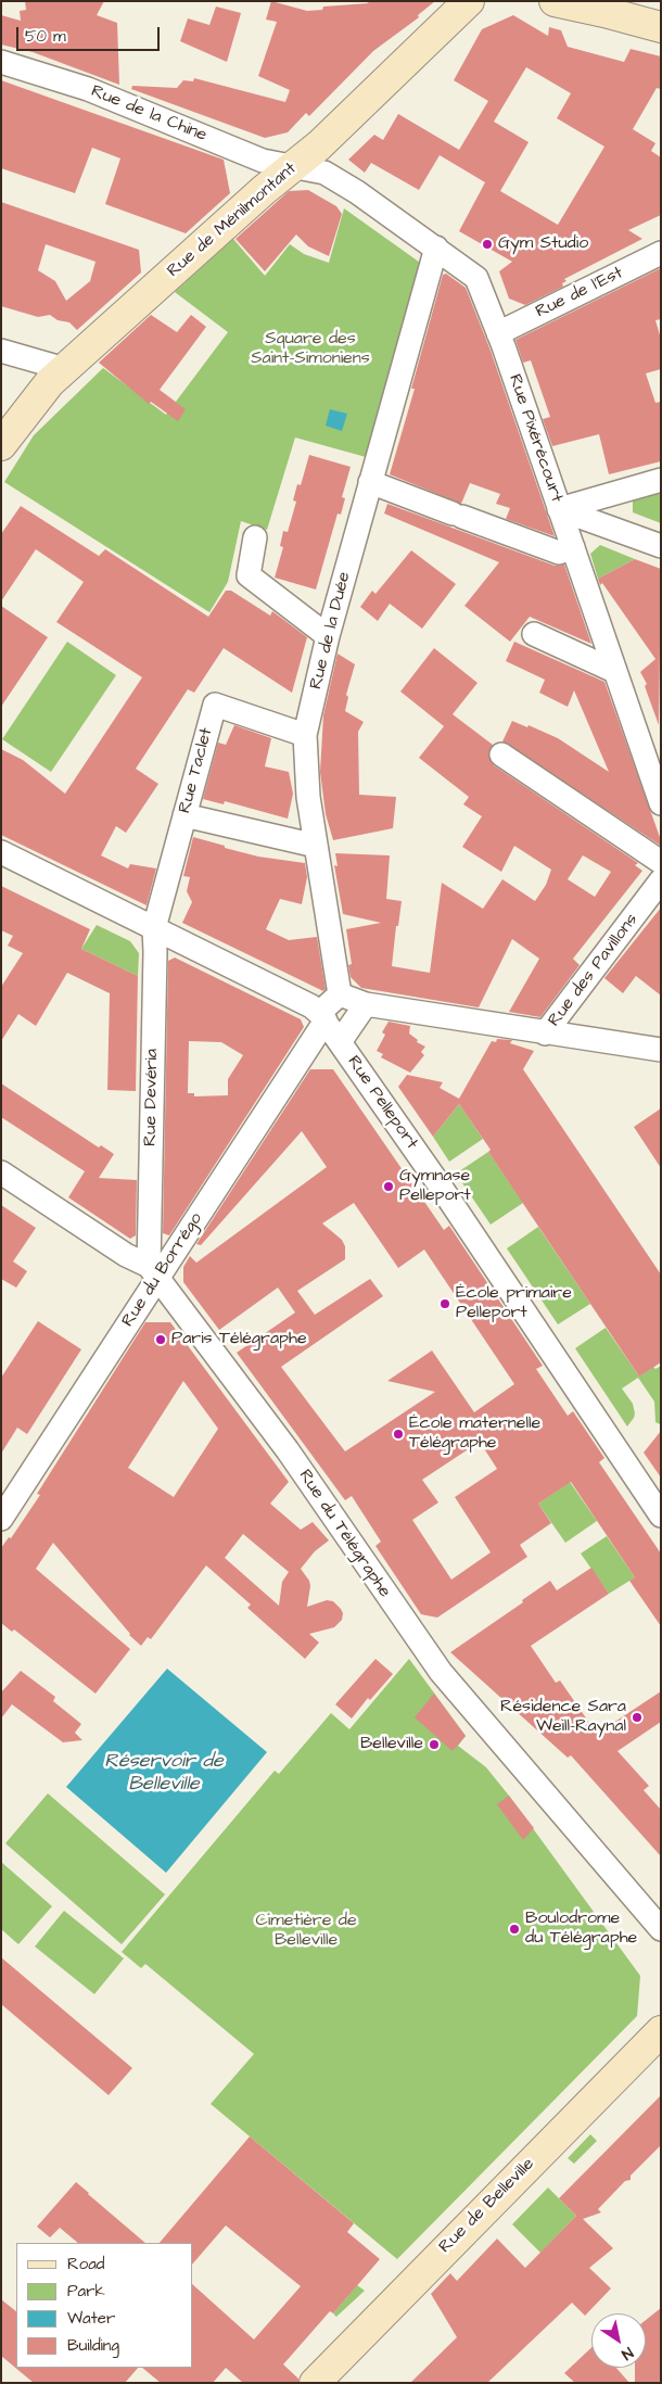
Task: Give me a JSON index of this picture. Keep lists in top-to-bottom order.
{
  "streets": {
    "street": [
      "Rue de la Chine",
      "Rue de Ménilmontant",
      "Rue de l'Est",
      "Rue Pixérécourt",
      "Rue de la Duée",
      "Rue Taclet",
      "Rue des Pavillons",
      "Rue Devéria",
      "Rue Pelleport",
      "Rue du Borrégo",
      "Rue du Télégraphe",
      "Rue de Belleville"
    ]
  },
  "crossings": [
    ["Rue de la Chine", "Rue de Ménilmontant"],
    ["Rue de la Chine", "Rue Pixérécourt"],
    ["Rue de Ménilmontant", "Rue Pixérécourt"],
    ["Rue de l'Est", "Rue Pixérécourt"],
    ["Rue Pixérécourt", "Rue de la Duée"],
    ["Rue de la Duée", "Rue Taclet"],
    ["Rue de la Duée", "Rue des Pavillons"],
    ["Rue Taclet", "Rue Devéria"],
    ["Rue Taclet", "Rue Pelleport"],
    ["Rue Devéria", "Rue Pelleport"],
    ["Rue Devéria", "Rue du Borrégo"],
    ["Rue Devéria", "Rue du Télégraphe"],
    ["Rue Pelleport", "Rue du Borrégo"],
    ["Rue du Borrégo", "Rue du Télégraphe"]
  ],
  "water": ["Réservoir de Belleville"],
  "parks": ["Square des Saint-Simoniens", "Cimetière de Belleville"],
  "places": [
    "Gym Studio",
    "Gymnase Pelleport",
    "École primaire Pelleport",
    "Paris Télégraphe",
    "École maternelle Télégraphe",
    "Résidence Sara Weill-Raynal",
    "Belleville",
    "Boulodrome du Télégraphe"
  ],
  "legend": [
    "Road",
    "Park",
    "Water",
    "Building"
  ],
  "scale_bar": "50 m",
  "north": "bottom right"
}
